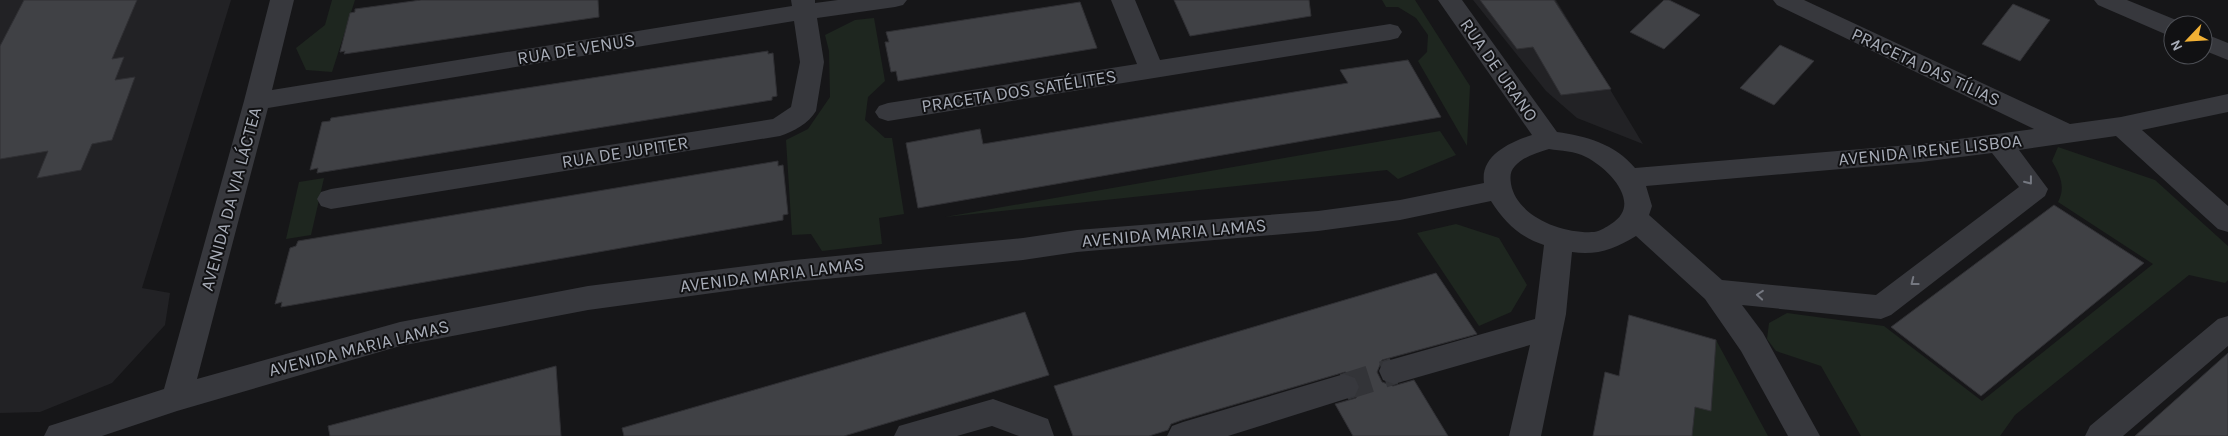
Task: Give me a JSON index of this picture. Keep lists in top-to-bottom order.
{
  "streets": {
    "street": [
      "RUA DE VENUS",
      "PRACETA DAS TÍLIAS",
      "RUA DE URANO",
      "PRACETA DOS SATÉLITES",
      "AVENIDA IRENE LISBOA",
      "RUA DE JUPITER",
      "AVENIDA DA VIA LÁCTEA",
      "AVENIDA MARIA LAMAS"
    ]
  },
  "crossings": [
    ["RUA DE VENUS", "RUA DE JUPITER"],
    ["RUA DE VENUS", "AVENIDA DA VIA LÁCTEA"],
    ["PRACETA DAS TÍLIAS", "AVENIDA IRENE LISBOA"],
    ["RUA DE URANO", "AVENIDA IRENE LISBOA"],
    ["RUA DE URANO", "AVENIDA MARIA LAMAS"],
    ["AVENIDA IRENE LISBOA", "AVENIDA MARIA LAMAS"],
    ["AVENIDA DA VIA LÁCTEA", "AVENIDA MARIA LAMAS"]
  ],
  "north": "bottom left"
}
